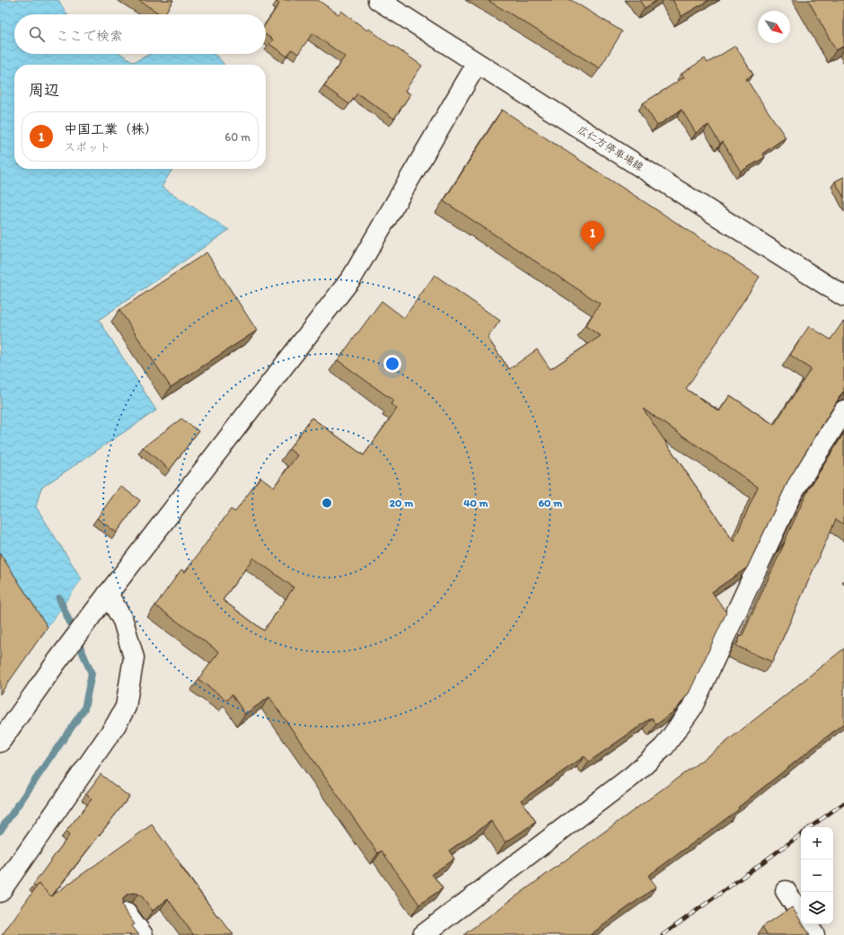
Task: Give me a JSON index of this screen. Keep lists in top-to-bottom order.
{
  "streets": {
    "street": ["広仁方停車場線"]
  },
  "north": "bottom right",
  "page": {
    "search": "ここで検索",
    "heading": "周辺",
    "list": [
      {
        "mark": "1",
        "name": "中国工業（株）",
        "note": "スポット",
        "value": "60 m"
      }
    ],
    "pins": "1",
    "map_buttons": ["+", "−"]
  },
  "rings": ["20 m", "40 m", "60 m"]
}
